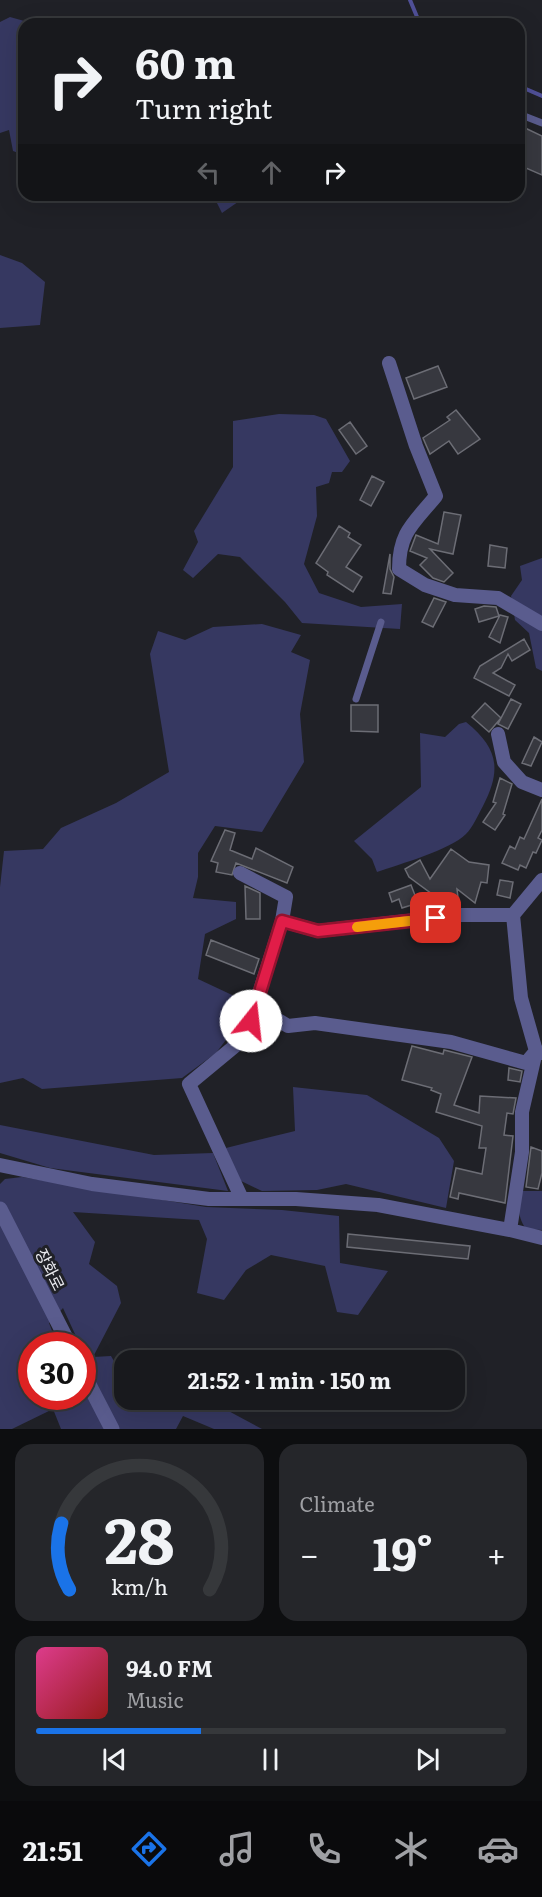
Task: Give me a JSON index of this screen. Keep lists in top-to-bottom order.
{
  "streets": {
    "street": ["장화로"]
  },
  "page": {
    "turn": ["60 m", "Turn right"],
    "limit": "30",
    "trip": "21:52 · 1 min · 150 m",
    "tile": "Climate",
    "heat": ["−", "19°", "+"],
    "song": ["94.0 FM", "Music"],
    "tabs": "21:51",
    "gauge": ["28", "km/h"]
  }
}
